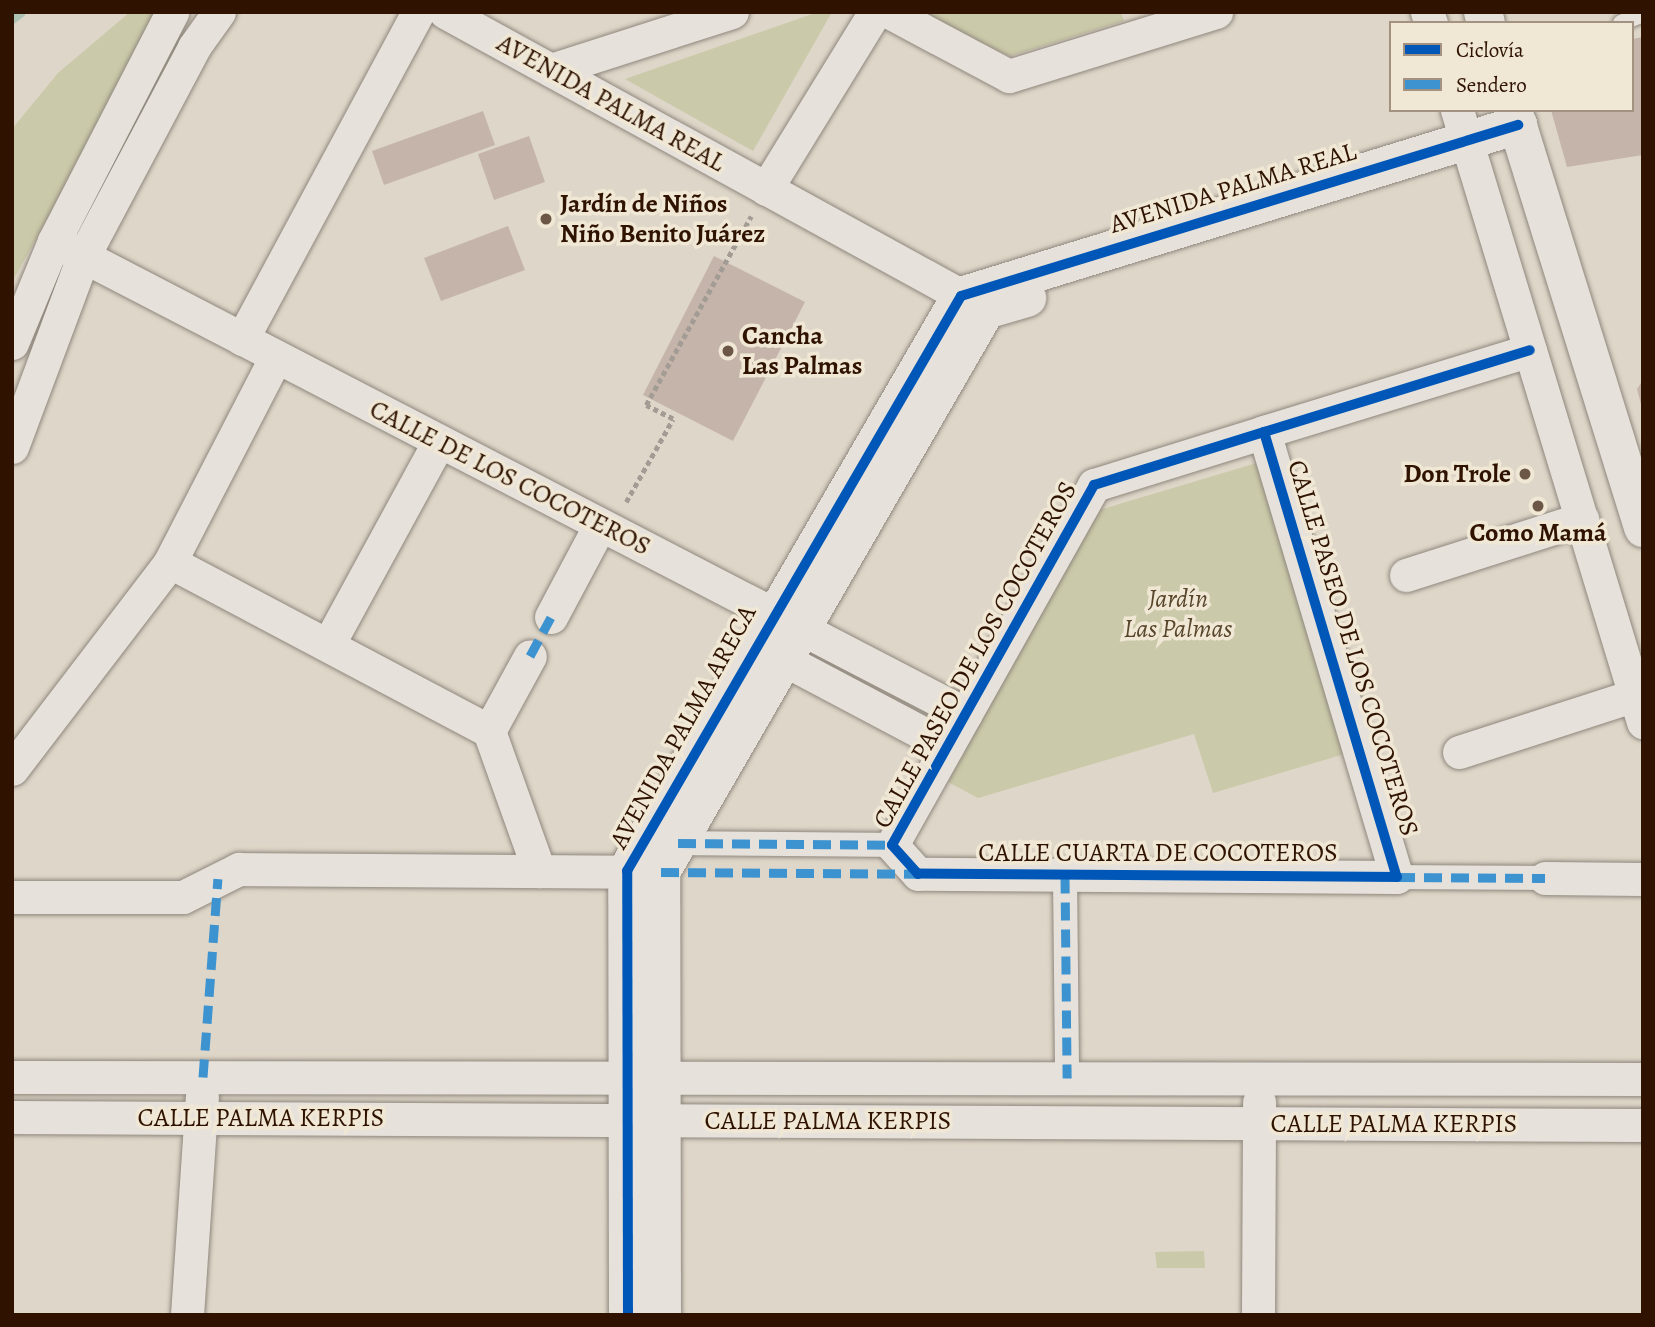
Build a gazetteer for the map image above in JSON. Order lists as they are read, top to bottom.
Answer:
{
  "streets": {
    "street": [
      "AVENIDA PALMA REAL",
      "CALLE DE LOS COCOTEROS",
      "CALLE PASEO DE LOS COCOTEROS",
      "AVENIDA PALMA ARECA",
      "CALLE CUARTA DE COCOTEROS",
      "CALLE PALMA KERPIS"
    ]
  },
  "crossings": [
    ["AVENIDA PALMA REAL", "AVENIDA PALMA ARECA"],
    ["CALLE DE LOS COCOTEROS", "CALLE PASEO DE LOS COCOTEROS"],
    ["CALLE DE LOS COCOTEROS", "AVENIDA PALMA ARECA"],
    ["CALLE PASEO DE LOS COCOTEROS", "CALLE CUARTA DE COCOTEROS"],
    ["AVENIDA PALMA ARECA", "CALLE PALMA KERPIS"]
  ],
  "parks": ["Jardín Las Palmas"],
  "places": [
    "Jardín de Niños Niño Benito Juárez",
    "Cancha Las Palmas",
    "Don Trole",
    "Como Mamá"
  ],
  "legend": ["Ciclovía", "Sendero"]
}
